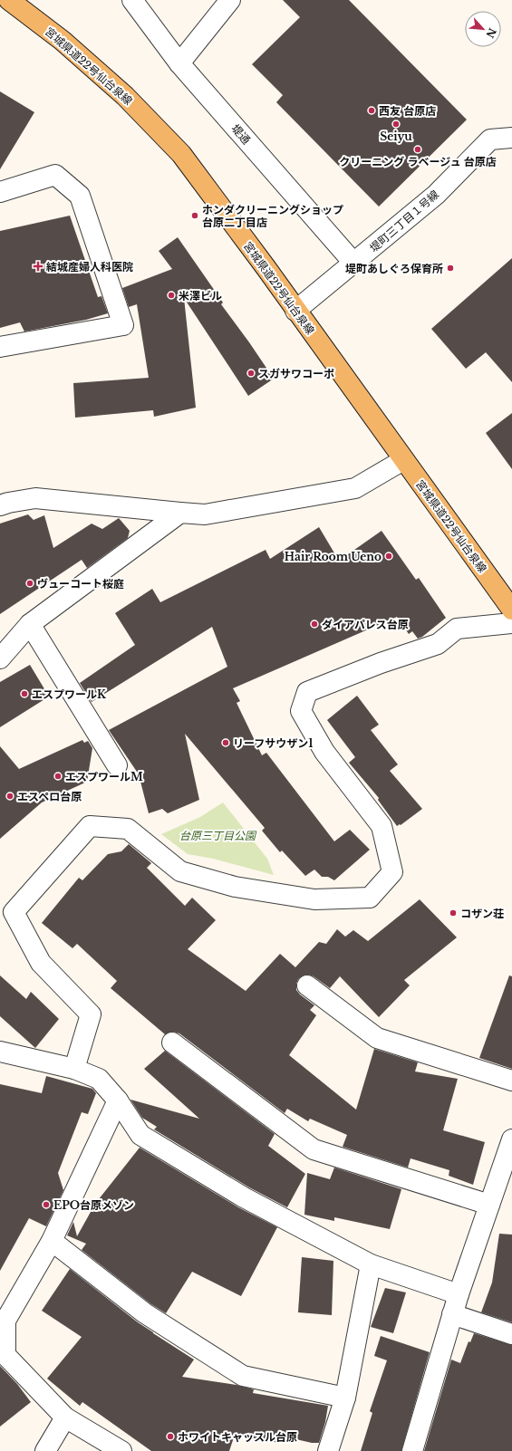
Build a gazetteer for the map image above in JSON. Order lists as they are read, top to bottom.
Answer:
{
  "streets": {
    "main road": ["宮城県道22号仙台泉線"],
    "street": ["堤通", "堤町三丁目１号線"]
  },
  "crossings": [
    ["宮城県道22号仙台泉線", "堤町三丁目１号線"],
    ["堤通", "堤町三丁目１号線"]
  ],
  "parks": ["台原三丁目公園"],
  "places": {
    "other": [
      "西友 台原店",
      "Seiyu",
      "クリーニング ラベージュ 台原店",
      "ホンダクリーニングショップ 台原二丁目店",
      "堤町あしぐろ保育所",
      "米澤ビル",
      "スガサワコーポ",
      "Hair Room Ueno",
      "ヴューコート桜庭",
      "ダイアパレス台原",
      "エスプワールK",
      "リーフサウザン1",
      "エスプワールM",
      "エスペロ台原",
      "コザン荘",
      "EPO台原メゾン",
      "ホワイトキャッスル台原"
    ],
    "health": ["結城産婦人科医院"]
  },
  "north": "bottom right"
}
